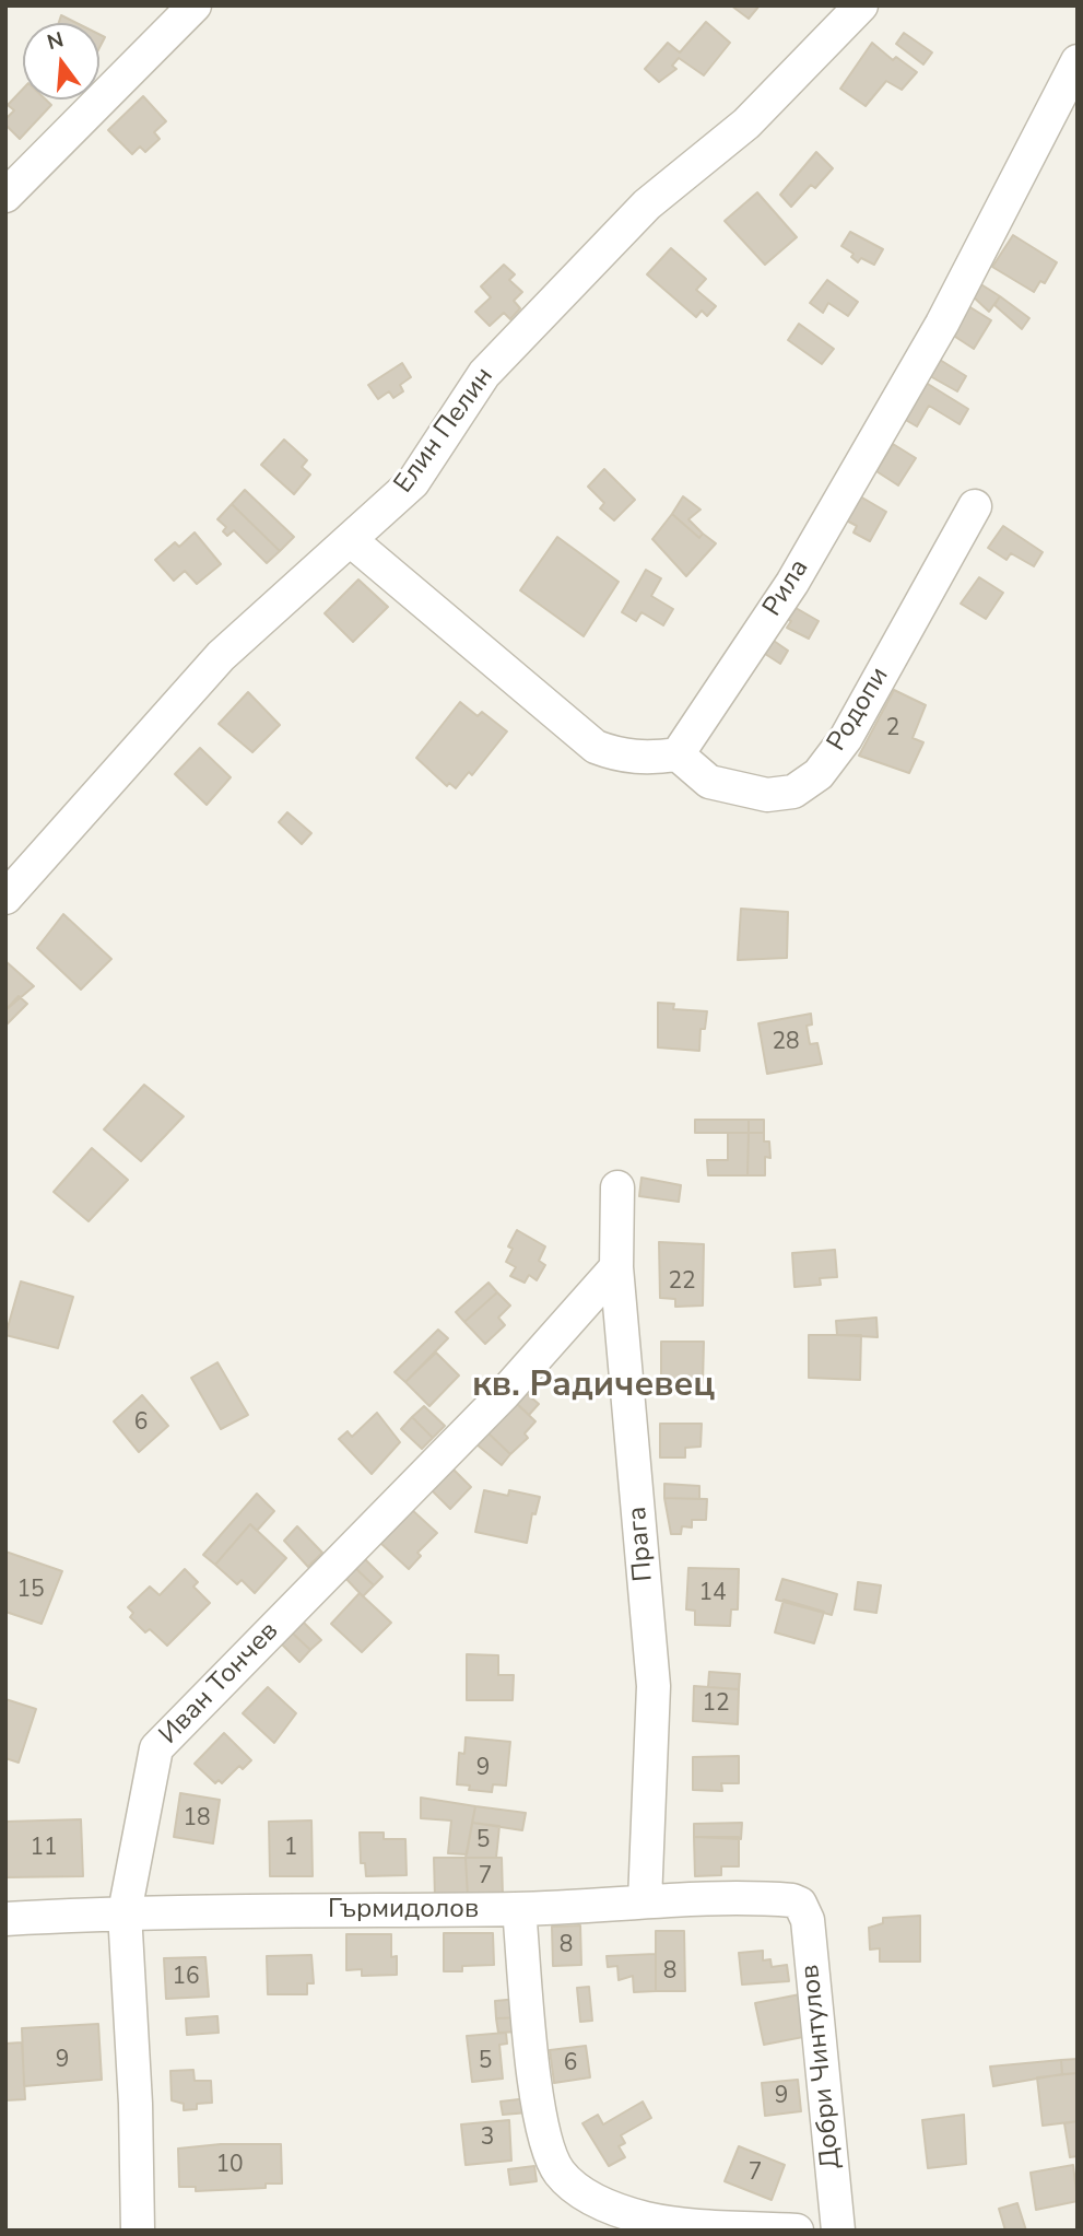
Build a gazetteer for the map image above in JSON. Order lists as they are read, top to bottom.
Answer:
{
  "streets": {
    "street": [
      "Елин Пелин",
      "Рила",
      "Родопи",
      "Прага",
      "Иван Тончев",
      "Гърмидолов",
      "Добри Чинтулов"
    ]
  },
  "crossings": [
    ["Рила", "Родопи"],
    ["Прага", "Иван Тончев"],
    ["Прага", "Гърмидолов"],
    ["Иван Тончев", "Гърмидолов"],
    ["Гърмидолов", "Добри Чинтулов"]
  ],
  "districts": ["кв. Радичевец"],
  "house_numbers": [
    "2",
    "28",
    "22",
    "6",
    "15",
    "14",
    "12",
    "9",
    "18",
    "5",
    "11",
    "1",
    "7",
    "8",
    "8",
    "16",
    "9",
    "5",
    "6",
    "9",
    "3",
    "10",
    "7"
  ],
  "north": "top"
}
